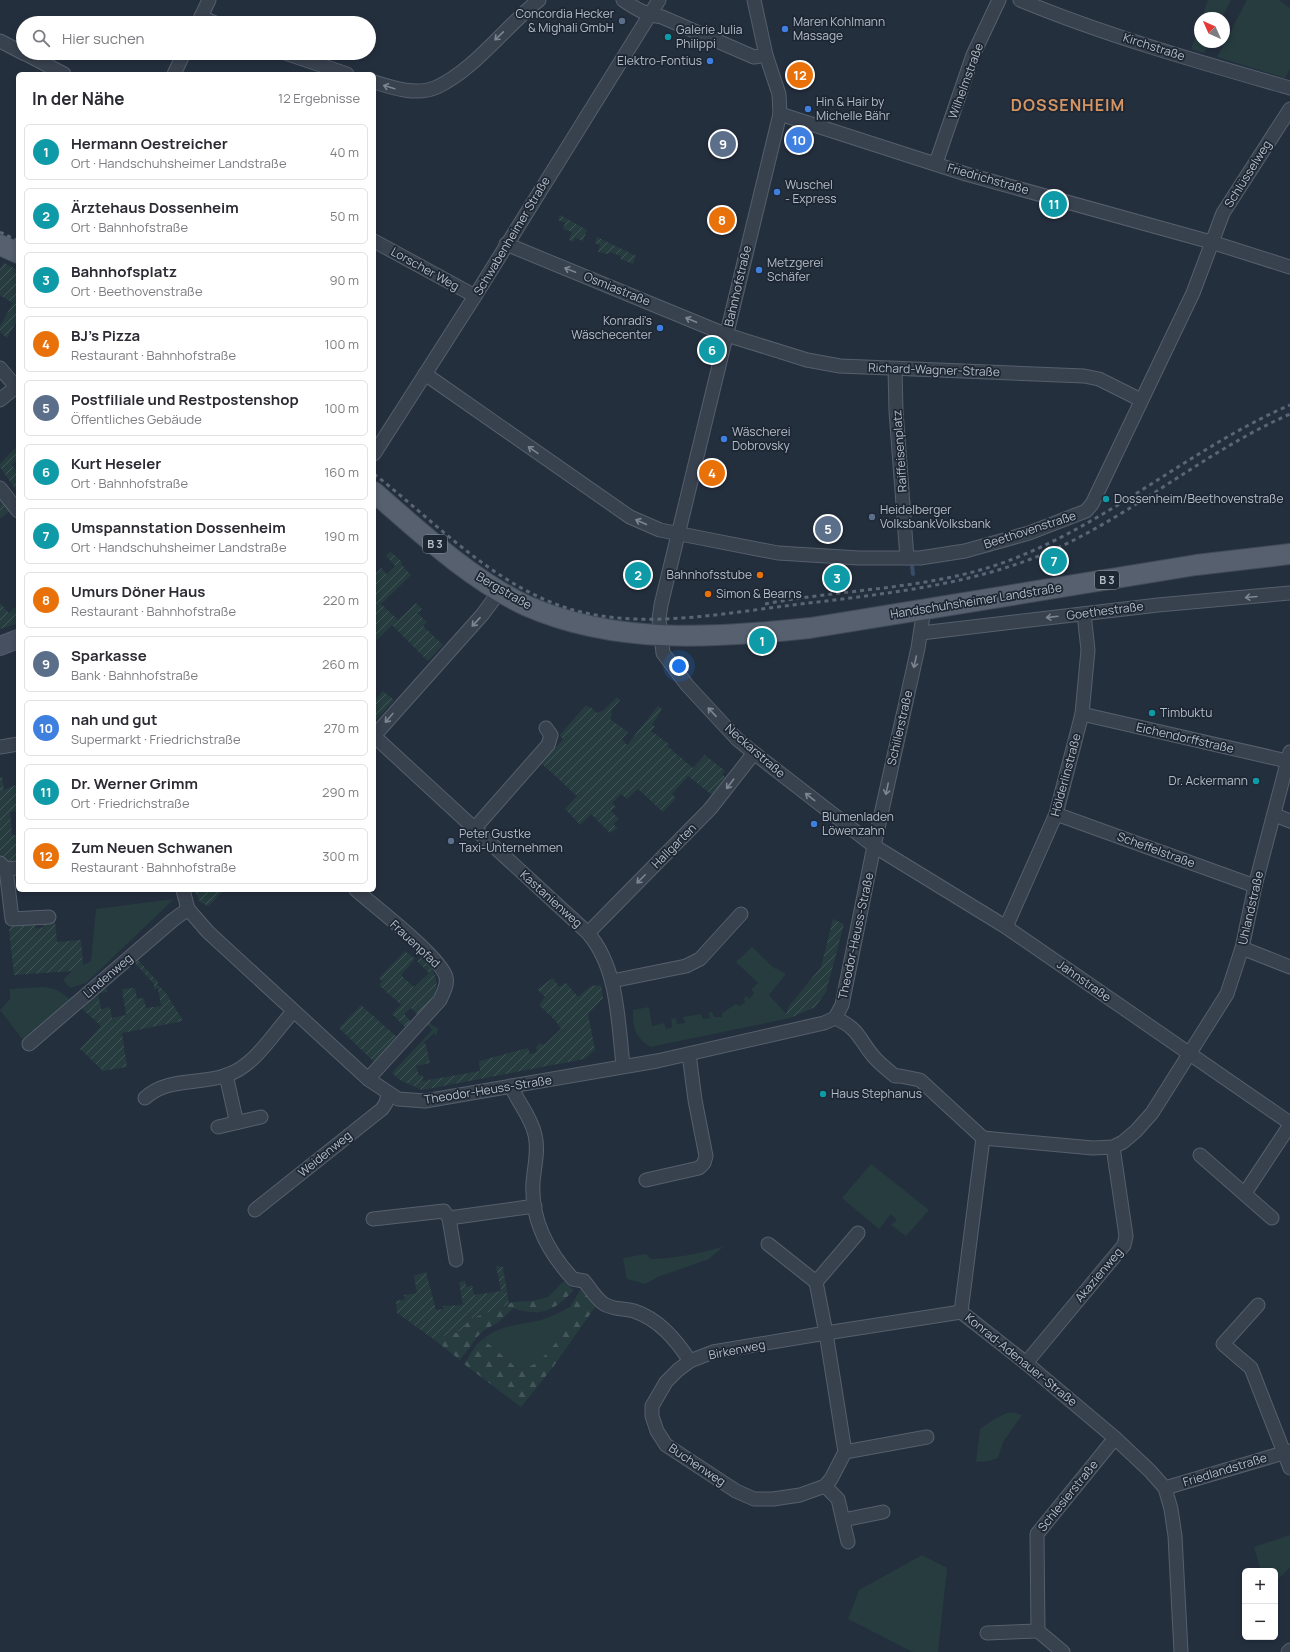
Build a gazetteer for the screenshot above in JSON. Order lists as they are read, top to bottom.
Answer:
{
  "streets": {
    "main road": ["B 3", "Bergstraße", "Handschuhsheimer Landstraße"],
    "street": [
      "Kirchstraße",
      "Wilhelmstraße",
      "Schlüsselweg",
      "Friedrichstraße",
      "Schwabenheimer Straße",
      "Lorscher Weg",
      "Bahnhofstraße",
      "Osmiastraße",
      "Richard-Wagner-Straße",
      "Raiffeisenplatz",
      "Beethovenstraße",
      "Goethestraße",
      "Schillerstraße",
      "Eichendorffstraße",
      "Neckarstraße",
      "Hölderlinstraße",
      "Hallgarten",
      "Scheffelstraße",
      "Kastanienweg",
      "Uhlandstraße",
      "Theodor-Heuss-Straße",
      "Frauenpfad",
      "Lindenweg",
      "Jahnstraße",
      "Weidenweg",
      "Akazienweg",
      "Birkenweg",
      "Konrad-Adenauer-Straße",
      "Buchenweg",
      "Friedlandstraße",
      "Schlesierstraße"
    ]
  },
  "crossings": [
    ["Wilhelmstraße", "Friedrichstraße"],
    ["Schlüsselweg", "Friedrichstraße"],
    ["Schlüsselweg", "Beethovenstraße"],
    ["Friedrichstraße", "Bahnhofstraße"],
    ["Friedrichstraße", "Beethovenstraße"],
    ["Schwabenheimer Straße", "Lorscher Weg"],
    ["Schwabenheimer Straße", "Osmiastraße"],
    ["Schwabenheimer Straße", "Beethovenstraße"],
    ["Bahnhofstraße", "Osmiastraße"],
    ["Bahnhofstraße", "Richard-Wagner-Straße"],
    ["Bahnhofstraße", "Beethovenstraße"],
    ["Bahnhofstraße", "Bergstraße"],
    ["Bahnhofstraße", "Handschuhsheimer Landstraße"],
    ["Bahnhofstraße", "Neckarstraße"],
    ["Osmiastraße", "Richard-Wagner-Straße"],
    ["Richard-Wagner-Straße", "Raiffeisenplatz"],
    ["Richard-Wagner-Straße", "Beethovenstraße"],
    ["Raiffeisenplatz", "Beethovenstraße"],
    ["Bergstraße", "Handschuhsheimer Landstraße"],
    ["Bergstraße", "Neckarstraße"],
    ["Handschuhsheimer Landstraße", "Schillerstraße"],
    ["Handschuhsheimer Landstraße", "Neckarstraße"],
    ["Goethestraße", "Schillerstraße"],
    ["Goethestraße", "Hölderlinstraße"],
    ["Schillerstraße", "Neckarstraße"],
    ["Schillerstraße", "Theodor-Heuss-Straße"],
    ["Schillerstraße", "Jahnstraße"],
    ["Eichendorffstraße", "Hölderlinstraße"],
    ["Eichendorffstraße", "Uhlandstraße"],
    ["Neckarstraße", "Hallgarten"],
    ["Neckarstraße", "Theodor-Heuss-Straße"],
    ["Neckarstraße", "Jahnstraße"],
    ["Hölderlinstraße", "Scheffelstraße"],
    ["Hölderlinstraße", "Jahnstraße"],
    ["Hallgarten", "Kastanienweg"],
    ["Scheffelstraße", "Uhlandstraße"],
    ["Kastanienweg", "Theodor-Heuss-Straße"],
    ["Uhlandstraße", "Jahnstraße"],
    ["Theodor-Heuss-Straße", "Frauenpfad"],
    ["Theodor-Heuss-Straße", "Lindenweg"],
    ["Theodor-Heuss-Straße", "Jahnstraße"],
    ["Theodor-Heuss-Straße", "Weidenweg"],
    ["Akazienweg", "Konrad-Adenauer-Straße"],
    ["Birkenweg", "Konrad-Adenauer-Straße"],
    ["Birkenweg", "Buchenweg"],
    ["Konrad-Adenauer-Straße", "Friedlandstraße"],
    ["Konrad-Adenauer-Straße", "Schlesierstraße"]
  ],
  "one_way": [
    "Osmiastraße",
    "Goethestraße",
    "Schillerstraße",
    "Neckarstraße"
  ],
  "districts": ["DOSSENHEIM"],
  "places": [
    "Concordia Hecker & Mighali GmbH",
    "Maren Kohlmann Massage",
    "Galerie Julia Philippi",
    "Elektro-Fontius",
    "Hin & Hair by Michelle Bähr",
    "Wuschel - Express",
    "Metzgerei Schäfer",
    "Konradi's Wäschecenter",
    "Wäscherei Dobrovsky",
    "Dossenheim/Beethovenstraße",
    "Heidelberger VolksbankVolksbank",
    "Bahnhofsstube",
    "Simon & Bearns",
    "Timbuktu",
    "Dr. Ackermann",
    "Blumenladen Löwenzahn",
    "Peter Gustke Taxi-Unternehmen",
    "Haus Stephanus"
  ],
  "north": "top left",
  "page": {
    "search": "Hier suchen",
    "pins": [
      "12",
      "10",
      "9",
      "11",
      "8",
      "6",
      "4",
      "5",
      "7",
      "2",
      "3",
      "1"
    ],
    "heading": ["In der Nähe", "12 Ergebnisse"],
    "list": [
      {
        "mark": "1",
        "name": "Hermann Oestreicher",
        "note": "Ort · Handschuhsheimer Landstraße",
        "value": "40 m"
      },
      {
        "mark": "2",
        "name": "Ärztehaus Dossenheim",
        "note": "Ort · Bahnhofstraße",
        "value": "50 m"
      },
      {
        "mark": "3",
        "name": "Bahnhofsplatz",
        "note": "Ort · Beethovenstraße",
        "value": "90 m"
      },
      {
        "mark": "4",
        "name": "BJ's Pizza",
        "note": "Restaurant · Bahnhofstraße",
        "value": "100 m"
      },
      {
        "mark": "5",
        "name": "Postfiliale und Restpostenshop",
        "note": "Öffentliches Gebäude",
        "value": "100 m"
      },
      {
        "mark": "6",
        "name": "Kurt Heseler",
        "note": "Ort · Bahnhofstraße",
        "value": "160 m"
      },
      {
        "mark": "7",
        "name": "Umspannstation Dossenheim",
        "note": "Ort · Handschuhsheimer Landstraße",
        "value": "190 m"
      },
      {
        "mark": "8",
        "name": "Umurs Döner Haus",
        "note": "Restaurant · Bahnhofstraße",
        "value": "220 m"
      },
      {
        "mark": "9",
        "name": "Sparkasse",
        "note": "Bank · Bahnhofstraße",
        "value": "260 m"
      },
      {
        "mark": "10",
        "name": "nah und gut",
        "note": "Supermarkt · Friedrichstraße",
        "value": "270 m"
      },
      {
        "mark": "11",
        "name": "Dr. Werner Grimm",
        "note": "Ort · Friedrichstraße",
        "value": "290 m"
      },
      {
        "mark": "12",
        "name": "Zum Neuen Schwanen",
        "note": "Restaurant · Bahnhofstraße",
        "value": "300 m"
      }
    ],
    "map_buttons": ["+", "−"]
  }
}
